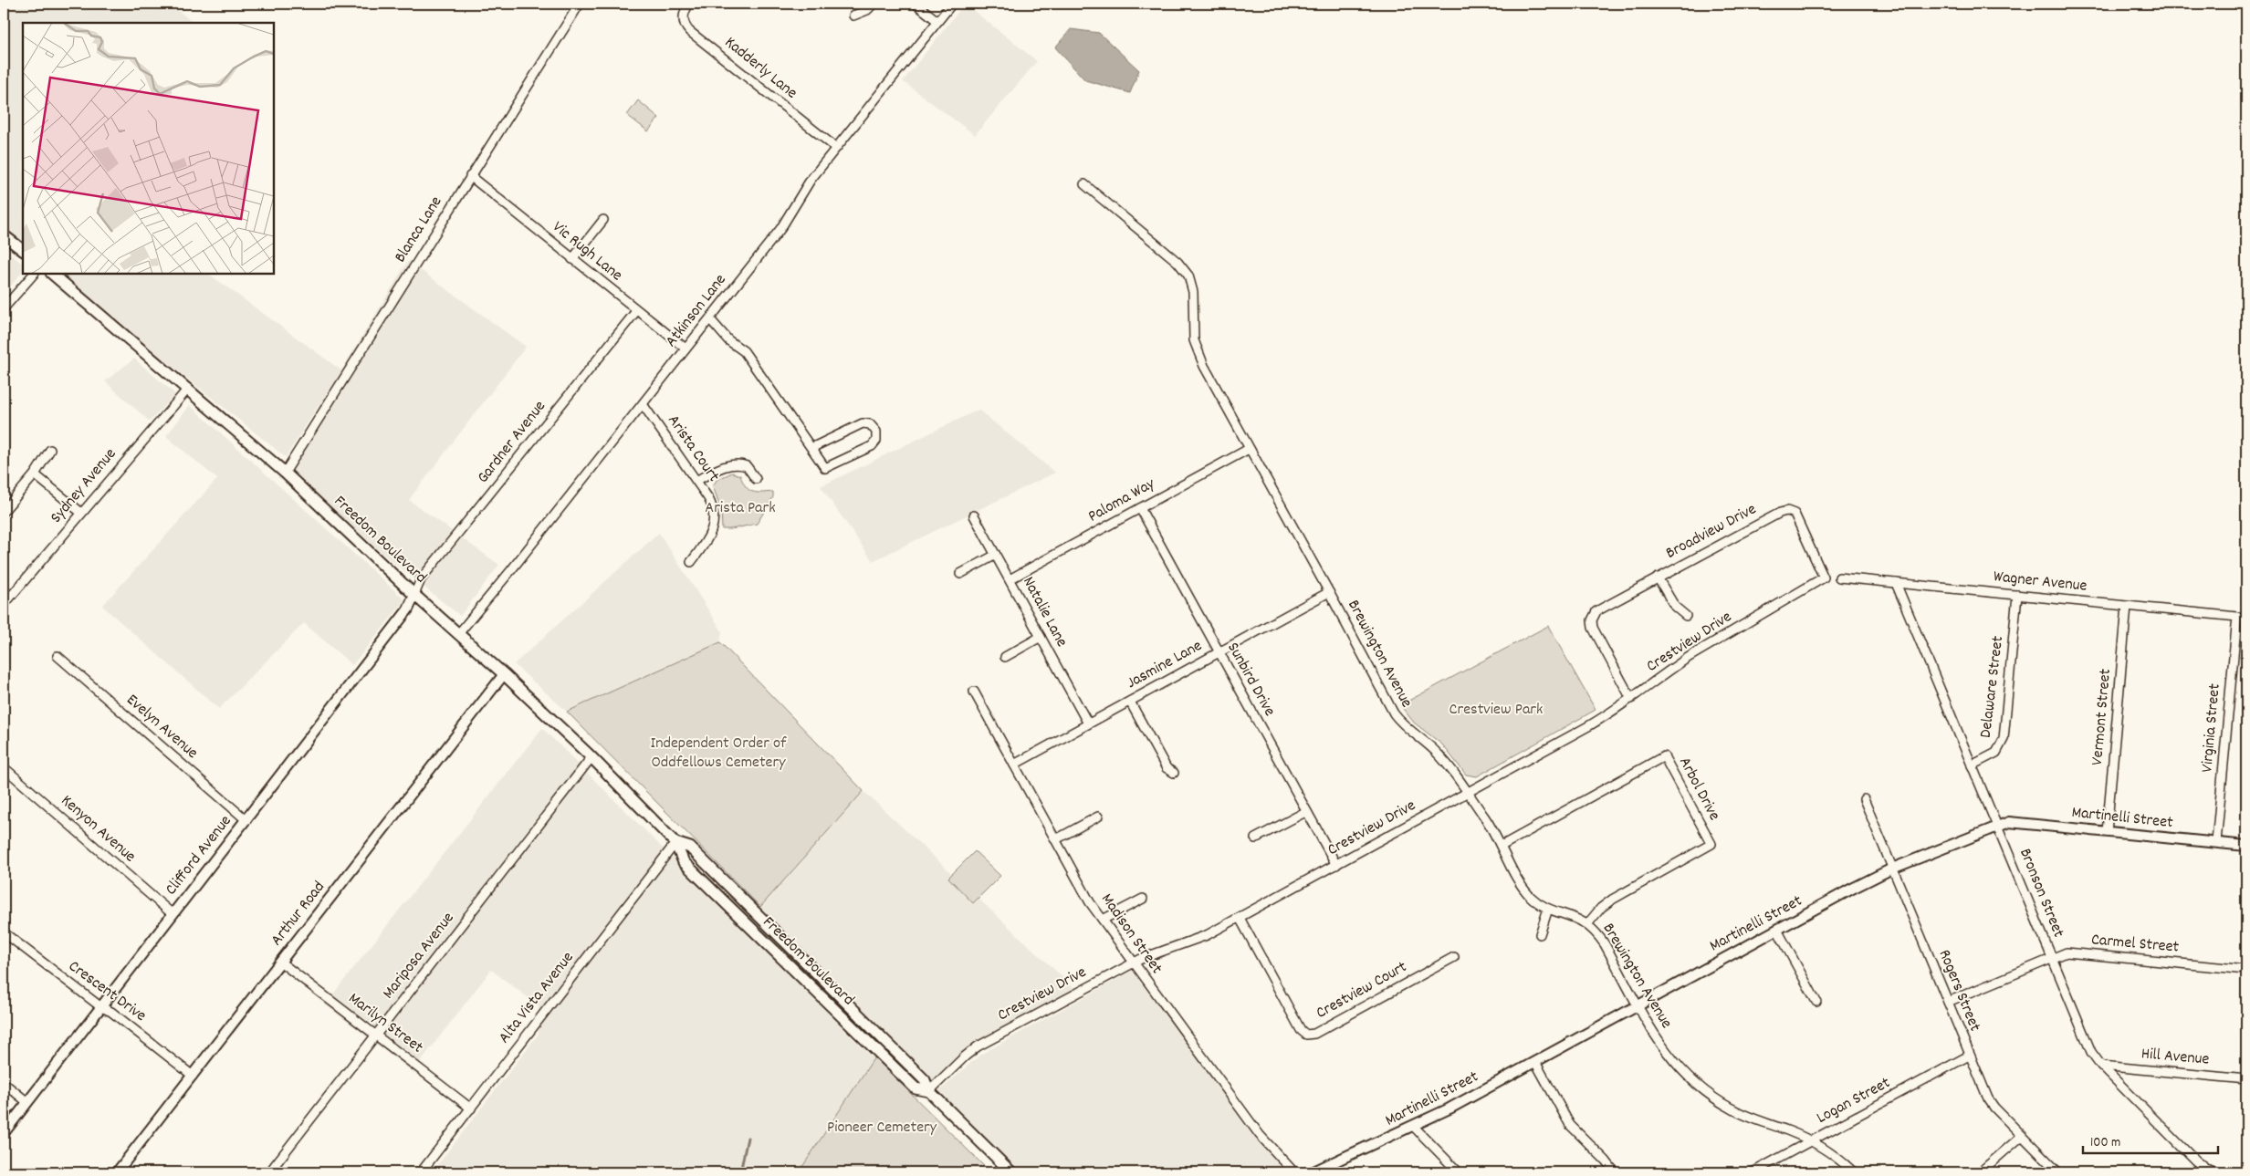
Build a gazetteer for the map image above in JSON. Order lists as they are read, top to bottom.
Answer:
{
  "streets": {
    "main road": ["Freedom Boulevard"],
    "street": [
      "Kadderly Lane",
      "Blanca Lane",
      "Vic Rugh Lane",
      "Atkinson Lane",
      "Gardner Avenue",
      "Arista Court",
      "Sydney Avenue",
      "Paloma Way",
      "Broadview Drive",
      "Wagner Avenue",
      "Natalie Lane",
      "Crestview Drive",
      "Brewington Avenue",
      "Jasmine Lane",
      "Sunbird Drive",
      "Delaware Street",
      "Vermont Street",
      "Evelyn Avenue",
      "Virginia Street",
      "Arbol Drive",
      "Martinelli Street",
      "Kenyon Avenue",
      "Clifford Avenue",
      "Bronson Street",
      "Arthur Road",
      "Madison Street",
      "Carmel Street",
      "Mariposa Avenue",
      "Crestview Court",
      "Rogers Street",
      "Crescent Drive",
      "Alta Vista Avenue",
      "Marilyn Street",
      "Hill Avenue",
      "Logan Street"
    ]
  },
  "crossings": [
    ["Kadderly Lane", "Atkinson Lane"],
    ["Blanca Lane", "Vic Rugh Lane"],
    ["Blanca Lane", "Freedom Boulevard"],
    ["Vic Rugh Lane", "Atkinson Lane"],
    ["Vic Rugh Lane", "Gardner Avenue"],
    ["Atkinson Lane", "Arista Court"],
    ["Atkinson Lane", "Freedom Boulevard"],
    ["Gardner Avenue", "Freedom Boulevard"],
    ["Gardner Avenue", "Clifford Avenue"],
    ["Sydney Avenue", "Freedom Boulevard"],
    ["Paloma Way", "Natalie Lane"],
    ["Paloma Way", "Brewington Avenue"],
    ["Paloma Way", "Sunbird Drive"],
    ["Broadview Drive", "Crestview Drive"],
    ["Freedom Boulevard", "Crestview Drive"],
    ["Freedom Boulevard", "Clifford Avenue"],
    ["Freedom Boulevard", "Arthur Road"],
    ["Freedom Boulevard", "Mariposa Avenue"],
    ["Freedom Boulevard", "Alta Vista Avenue"],
    ["Wagner Avenue", "Delaware Street"],
    ["Wagner Avenue", "Vermont Street"],
    ["Wagner Avenue", "Virginia Street"],
    ["Wagner Avenue", "Bronson Street"],
    ["Natalie Lane", "Jasmine Lane"],
    ["Crestview Drive", "Brewington Avenue"],
    ["Crestview Drive", "Sunbird Drive"],
    ["Crestview Drive", "Madison Street"],
    ["Crestview Drive", "Crestview Court"],
    ["Brewington Avenue", "Jasmine Lane"],
    ["Brewington Avenue", "Arbol Drive"],
    ["Brewington Avenue", "Martinelli Street"],
    ["Brewington Avenue", "Logan Street"],
    ["Jasmine Lane", "Sunbird Drive"],
    ["Jasmine Lane", "Madison Street"],
    ["Delaware Street", "Bronson Street"],
    ["Vermont Street", "Martinelli Street"],
    ["Evelyn Avenue", "Clifford Avenue"],
    ["Virginia Street", "Martinelli Street"],
    ["Martinelli Street", "Bronson Street"],
    ["Martinelli Street", "Rogers Street"],
    ["Kenyon Avenue", "Clifford Avenue"],
    ["Clifford Avenue", "Crescent Drive"],
    ["Bronson Street", "Carmel Street"],
    ["Bronson Street", "Hill Avenue"],
    ["Arthur Road", "Crescent Drive"],
    ["Arthur Road", "Marilyn Street"],
    ["Carmel Street", "Rogers Street"],
    ["Mariposa Avenue", "Marilyn Street"],
    ["Rogers Street", "Logan Street"],
    ["Alta Vista Avenue", "Marilyn Street"]
  ],
  "parks": [
    "Arista Park",
    "Crestview Park",
    "Independent Order of Oddfellows Cemetery",
    "Pioneer Cemetery"
  ],
  "scale_bar": "100 m"
}
